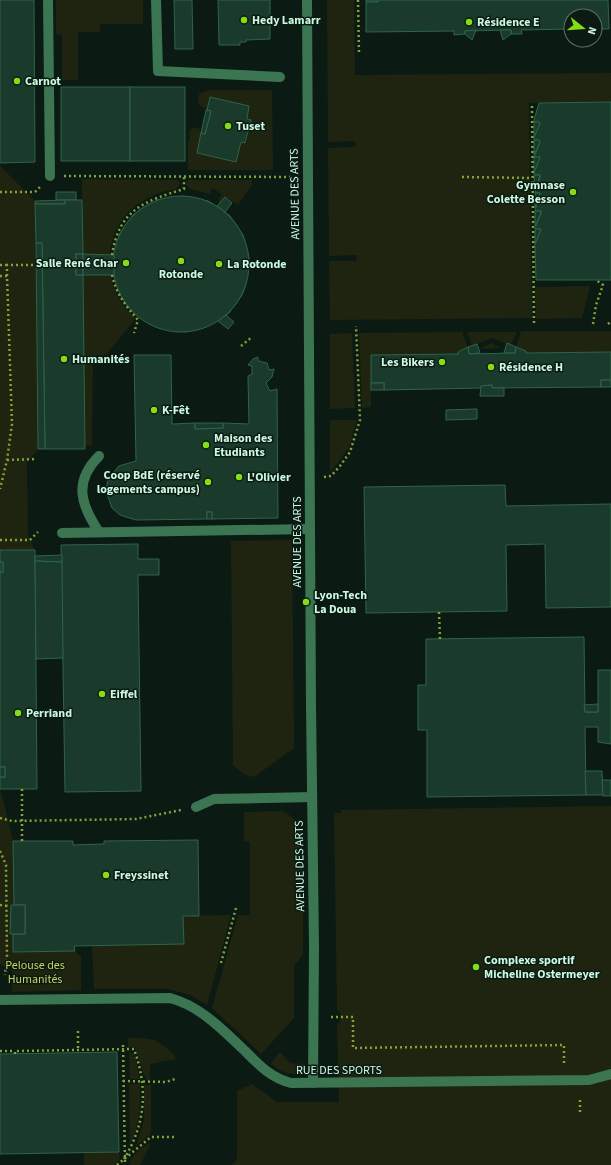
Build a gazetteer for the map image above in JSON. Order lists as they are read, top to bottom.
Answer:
{
  "streets": {
    "street": ["AVENUE DES ARTS", "RUE DES SPORTS"]
  },
  "crossings": [
    ["AVENUE DES ARTS", "RUE DES SPORTS"]
  ],
  "parks": ["Pelouse des Humanités"],
  "places": [
    "Hedy Lamarr",
    "Résidence E",
    "Carnot",
    "Tuset",
    "Gymnase Colette Besson",
    "Rotonde",
    "Salle René Char",
    "La Rotonde",
    "Humanités",
    "Les Bikers",
    "Résidence H",
    "K-Fêt",
    "Maison des Etudiants",
    "L'Olivier",
    "Coop BdE (réservé logements campus)",
    "Lyon-Tech La Doua",
    "Eiffel",
    "Perriand",
    "Freyssinet",
    "Complexe sportif Micheline Ostermeyer"
  ],
  "north": "right"
}
